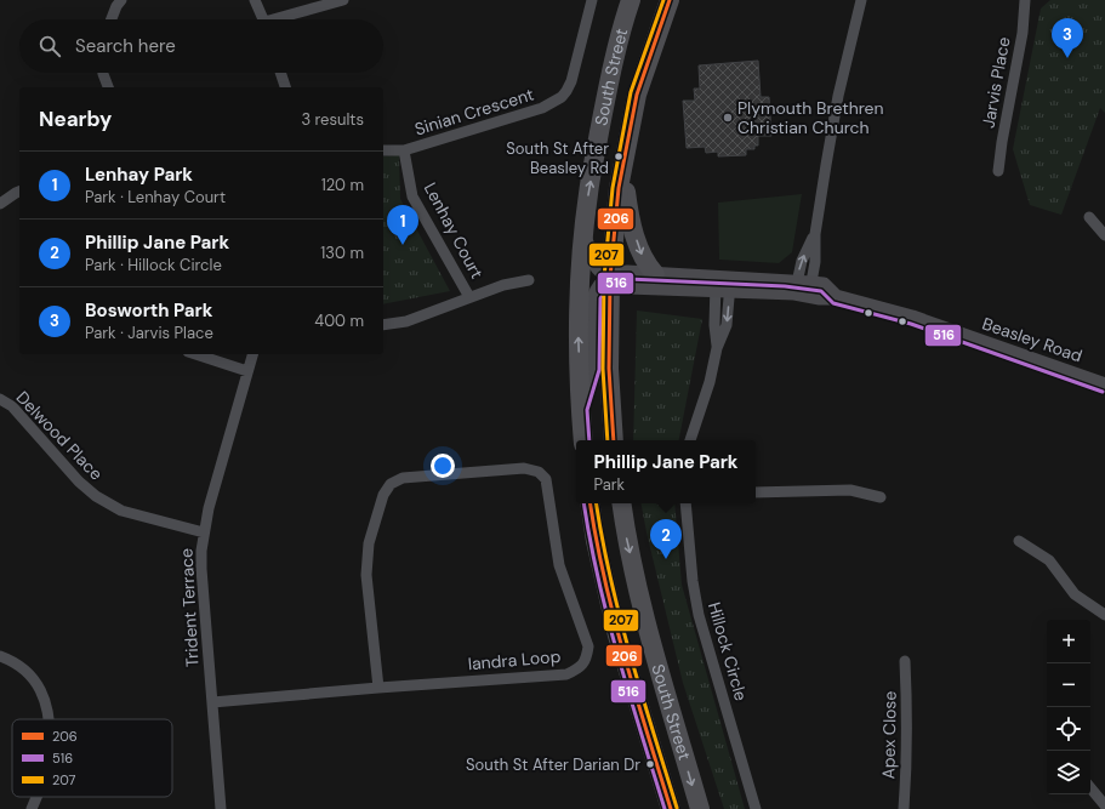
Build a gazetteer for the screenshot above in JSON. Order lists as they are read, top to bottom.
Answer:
{
  "streets": {
    "highway": ["South Street"],
    "main road": ["Beasley Road"],
    "street": [
      "Jarvis Place",
      "Sinian Crescent",
      "Lenhay Court",
      "Delwood Place",
      "Trident Terrace",
      "Hillock Circle",
      "Iandra Loop",
      "Apex Close"
    ]
  },
  "crossings": [
    ["South Street", "Beasley Road"],
    ["Sinian Crescent", "Lenhay Court"],
    ["Delwood Place", "Trident Terrace"],
    ["Trident Terrace", "Iandra Loop"]
  ],
  "places": ["Plymouth Brethren Christian Church", "South St After Beasley Rd", "South St After Darian Dr"],
  "lines": ["transit line 206", "transit line 207", "transit line 516"],
  "legend": ["206", "516", "207"],
  "page": {
    "pins": ["3", "1", "2"],
    "search": "Search here",
    "heading": ["Nearby", "3 results"],
    "list": [
      {
        "mark": "1",
        "name": "Lenhay Park",
        "note": "Park · Lenhay Court",
        "value": "120 m"
      },
      {
        "mark": "2",
        "name": "Phillip Jane Park",
        "note": "Park · Hillock Circle",
        "value": "130 m"
      },
      {
        "mark": "3",
        "name": "Bosworth Park",
        "note": "Park · Jarvis Place",
        "value": "400 m"
      }
    ],
    "popup": ["Phillip Jane Park", "Park"],
    "map_buttons": ["+", "−"]
  }
}
